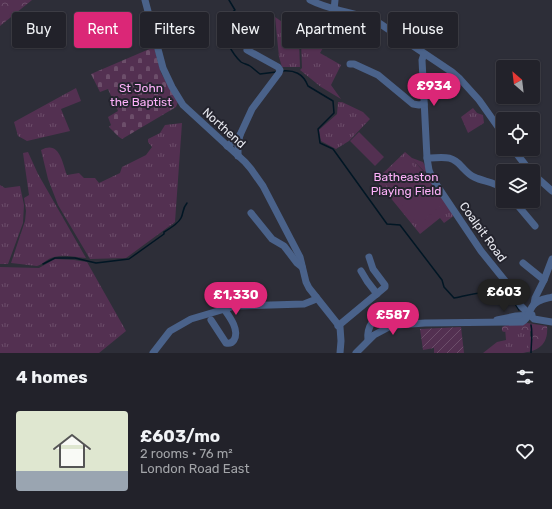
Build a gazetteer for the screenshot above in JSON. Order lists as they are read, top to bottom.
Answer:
{
  "streets": {
    "street": ["Northend", "Coalpit Road"]
  },
  "parks": ["St John the Baptist", "Batheaston Playing Field"],
  "north": "top left",
  "page": {
    "chip": [
      "Buy",
      "Rent",
      "Filters",
      "New",
      "Apartment",
      "House"
    ],
    "price": [
      "£934",
      "£603",
      "£1,330",
      "£587"
    ],
    "heading": "4 homes",
    "list": [
      {
        "name": "£603/mo",
        "note": "2 rooms · 76 m² · London Road East"
      }
    ]
  }
}
